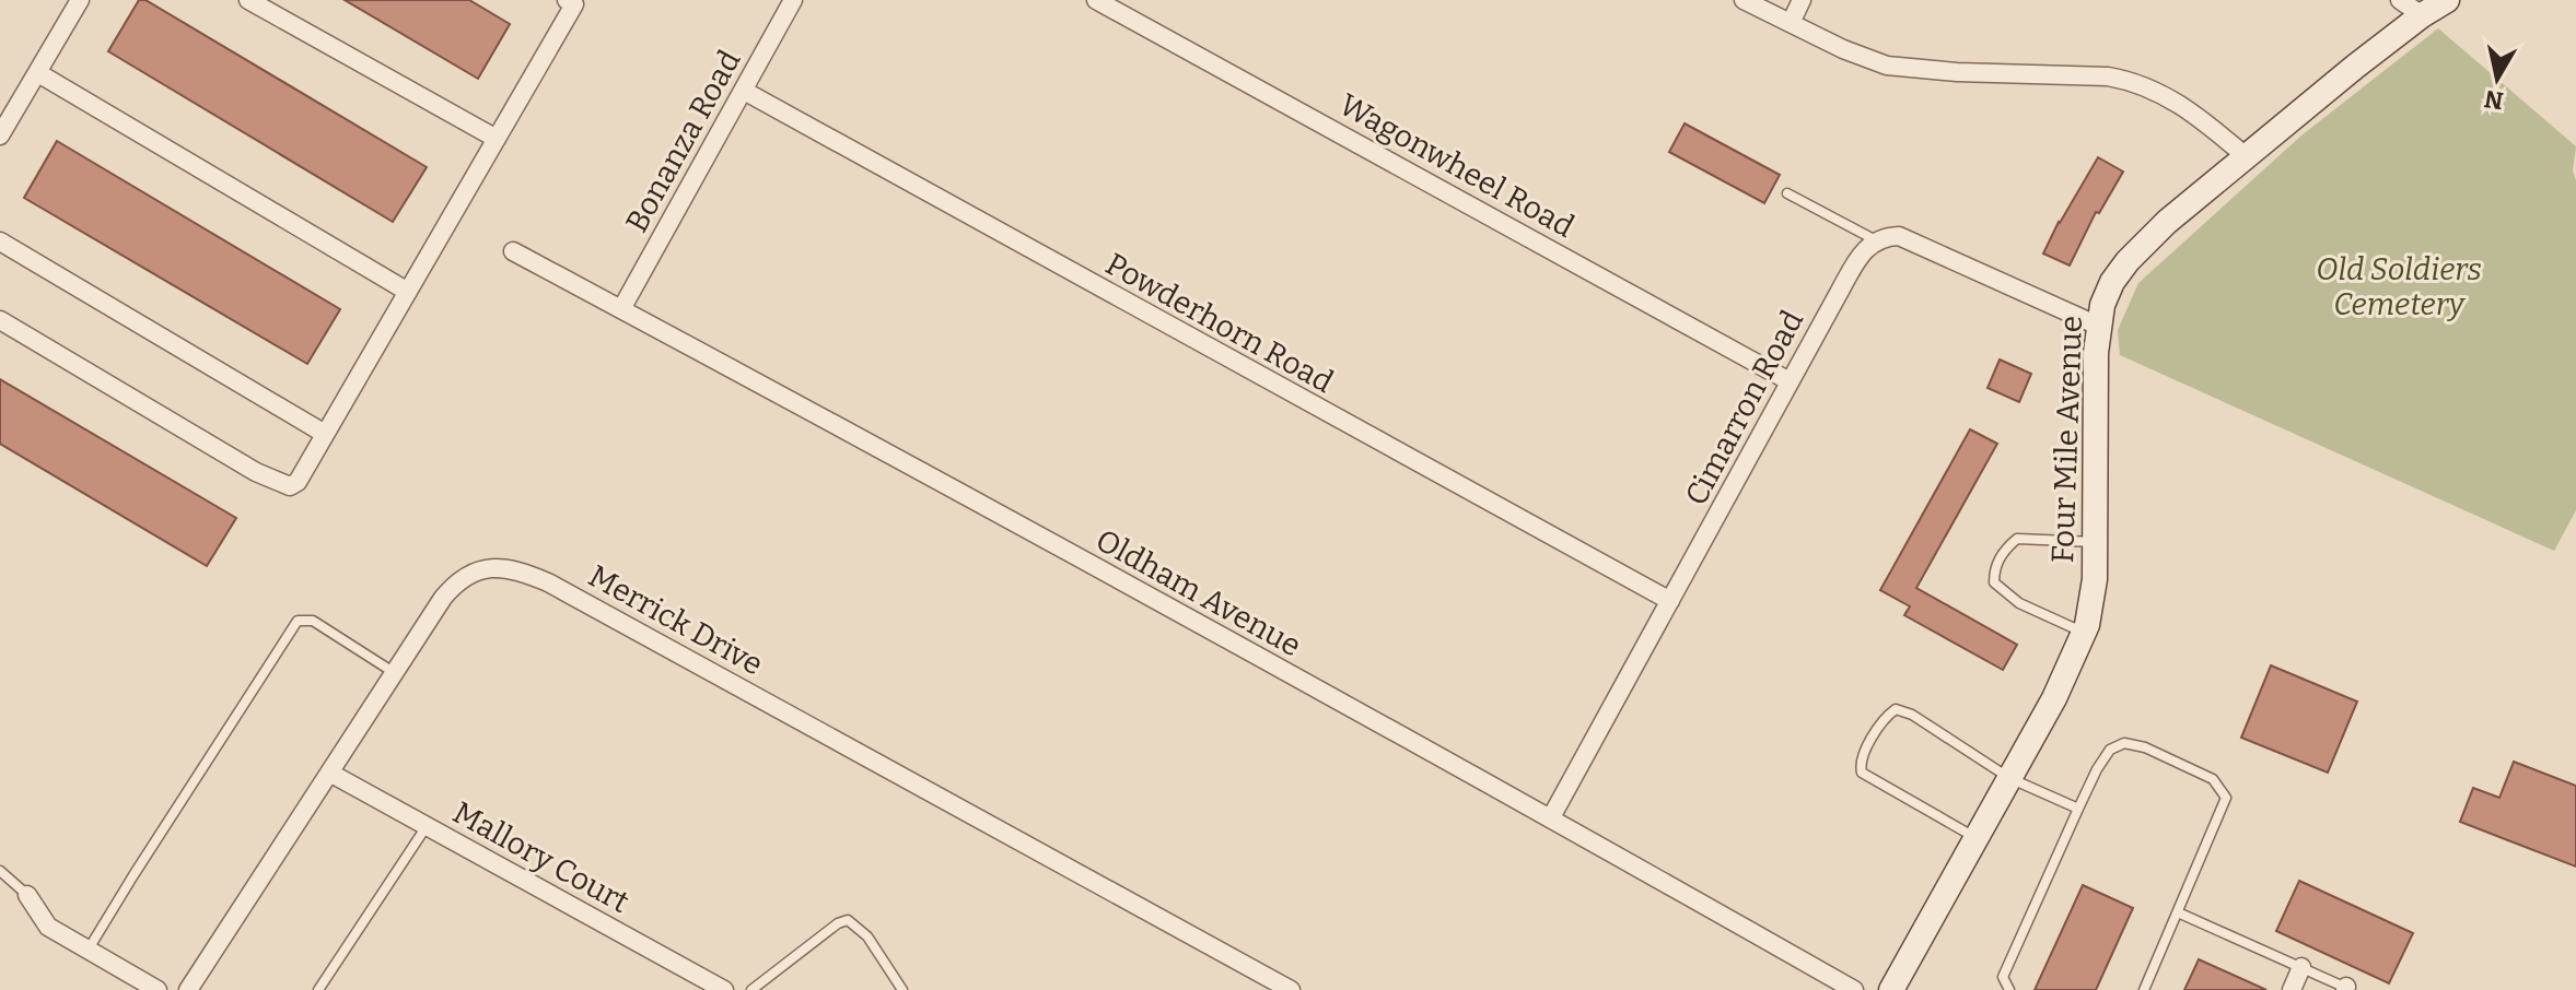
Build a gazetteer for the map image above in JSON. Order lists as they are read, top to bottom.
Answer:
{
  "streets": {
    "street": [
      "Bonanza Road",
      "Wagonwheel Road",
      "Powderhorn Road",
      "Cimarron Road",
      "Four Mile Avenue",
      "Oldham Avenue",
      "Merrick Drive",
      "Mallory Court"
    ]
  },
  "crossings": [
    ["Bonanza Road", "Powderhorn Road"],
    ["Bonanza Road", "Oldham Avenue"],
    ["Wagonwheel Road", "Cimarron Road"],
    ["Powderhorn Road", "Cimarron Road"],
    ["Cimarron Road", "Oldham Avenue"],
    ["Merrick Drive", "Mallory Court"]
  ],
  "parks": ["Old Soldiers Cemetery"],
  "north": "bottom"
}
